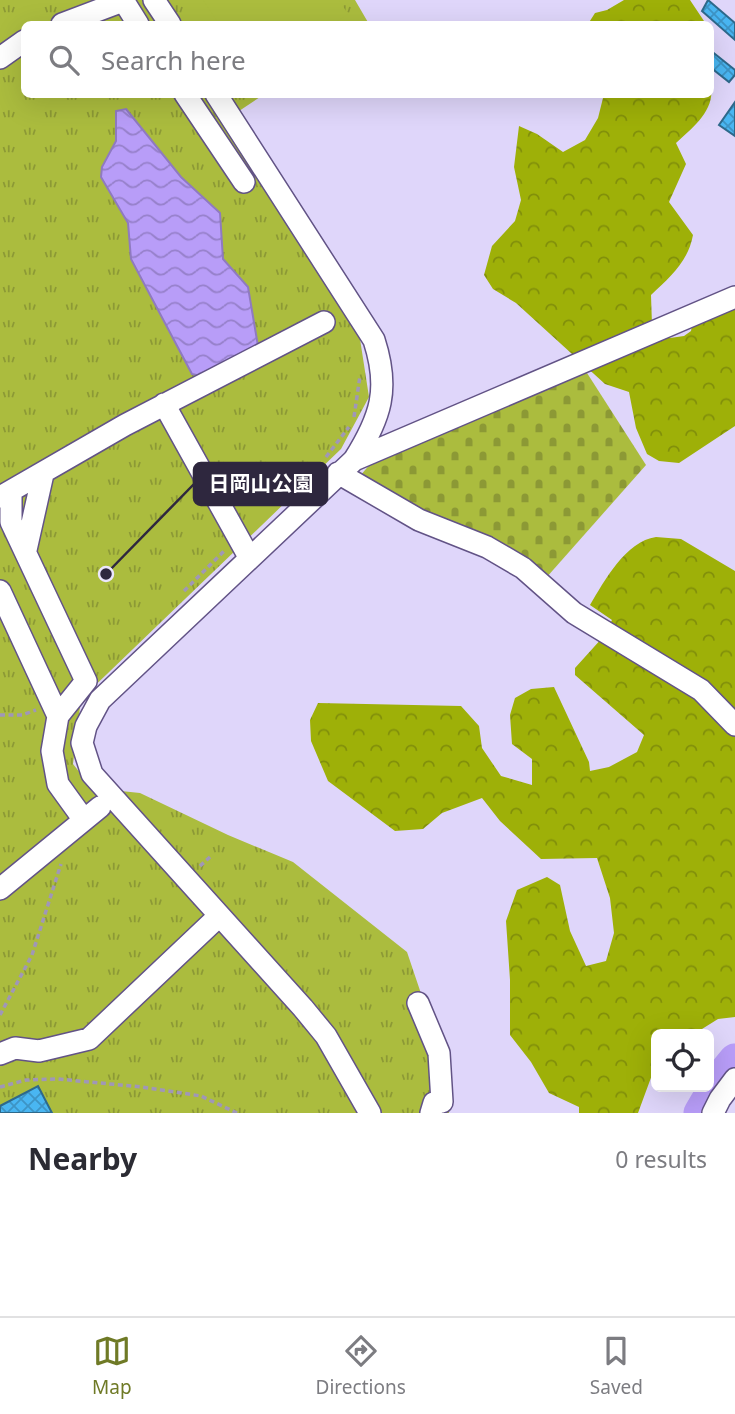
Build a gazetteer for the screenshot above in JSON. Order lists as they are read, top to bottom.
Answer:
{
  "places": ["日岡山公園"],
  "page": {
    "search": "Search here",
    "heading": ["Nearby", "0 results"],
    "nav": ["Map", "Directions", "Saved"]
  }
}
